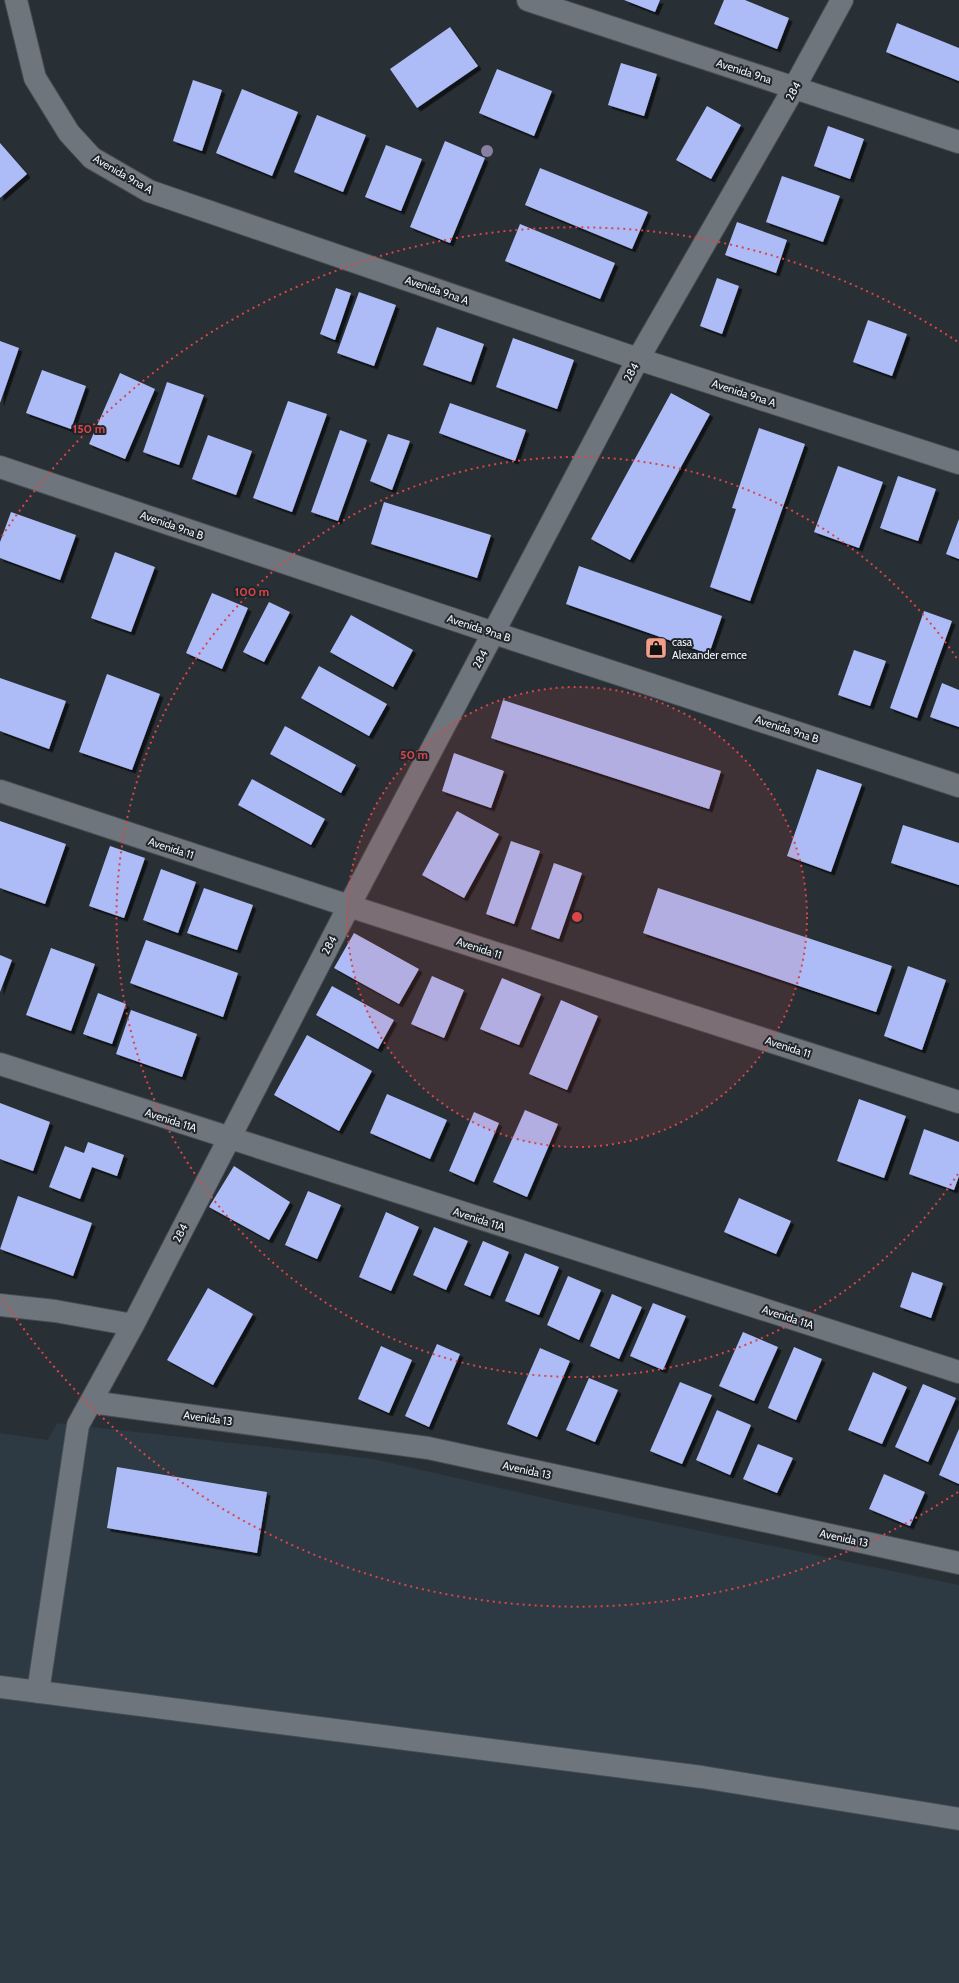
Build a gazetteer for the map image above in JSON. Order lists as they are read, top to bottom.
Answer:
{
  "streets": {
    "street": [
      "Avenida 9na",
      "284",
      "Avenida 9na A",
      "Avenida 9na B",
      "Avenida 11",
      "Avenida 11A",
      "Avenida 13"
    ]
  },
  "crossings": [
    ["Avenida 9na", "284"],
    ["284", "Avenida 9na A"],
    ["284", "Avenida 9na B"],
    ["284", "Avenida 11"],
    ["284", "Avenida 11A"]
  ],
  "places": {
    "shop": ["casa Alexander emce"]
  },
  "rings": ["150 m", "100 m", "50 m"]
}
